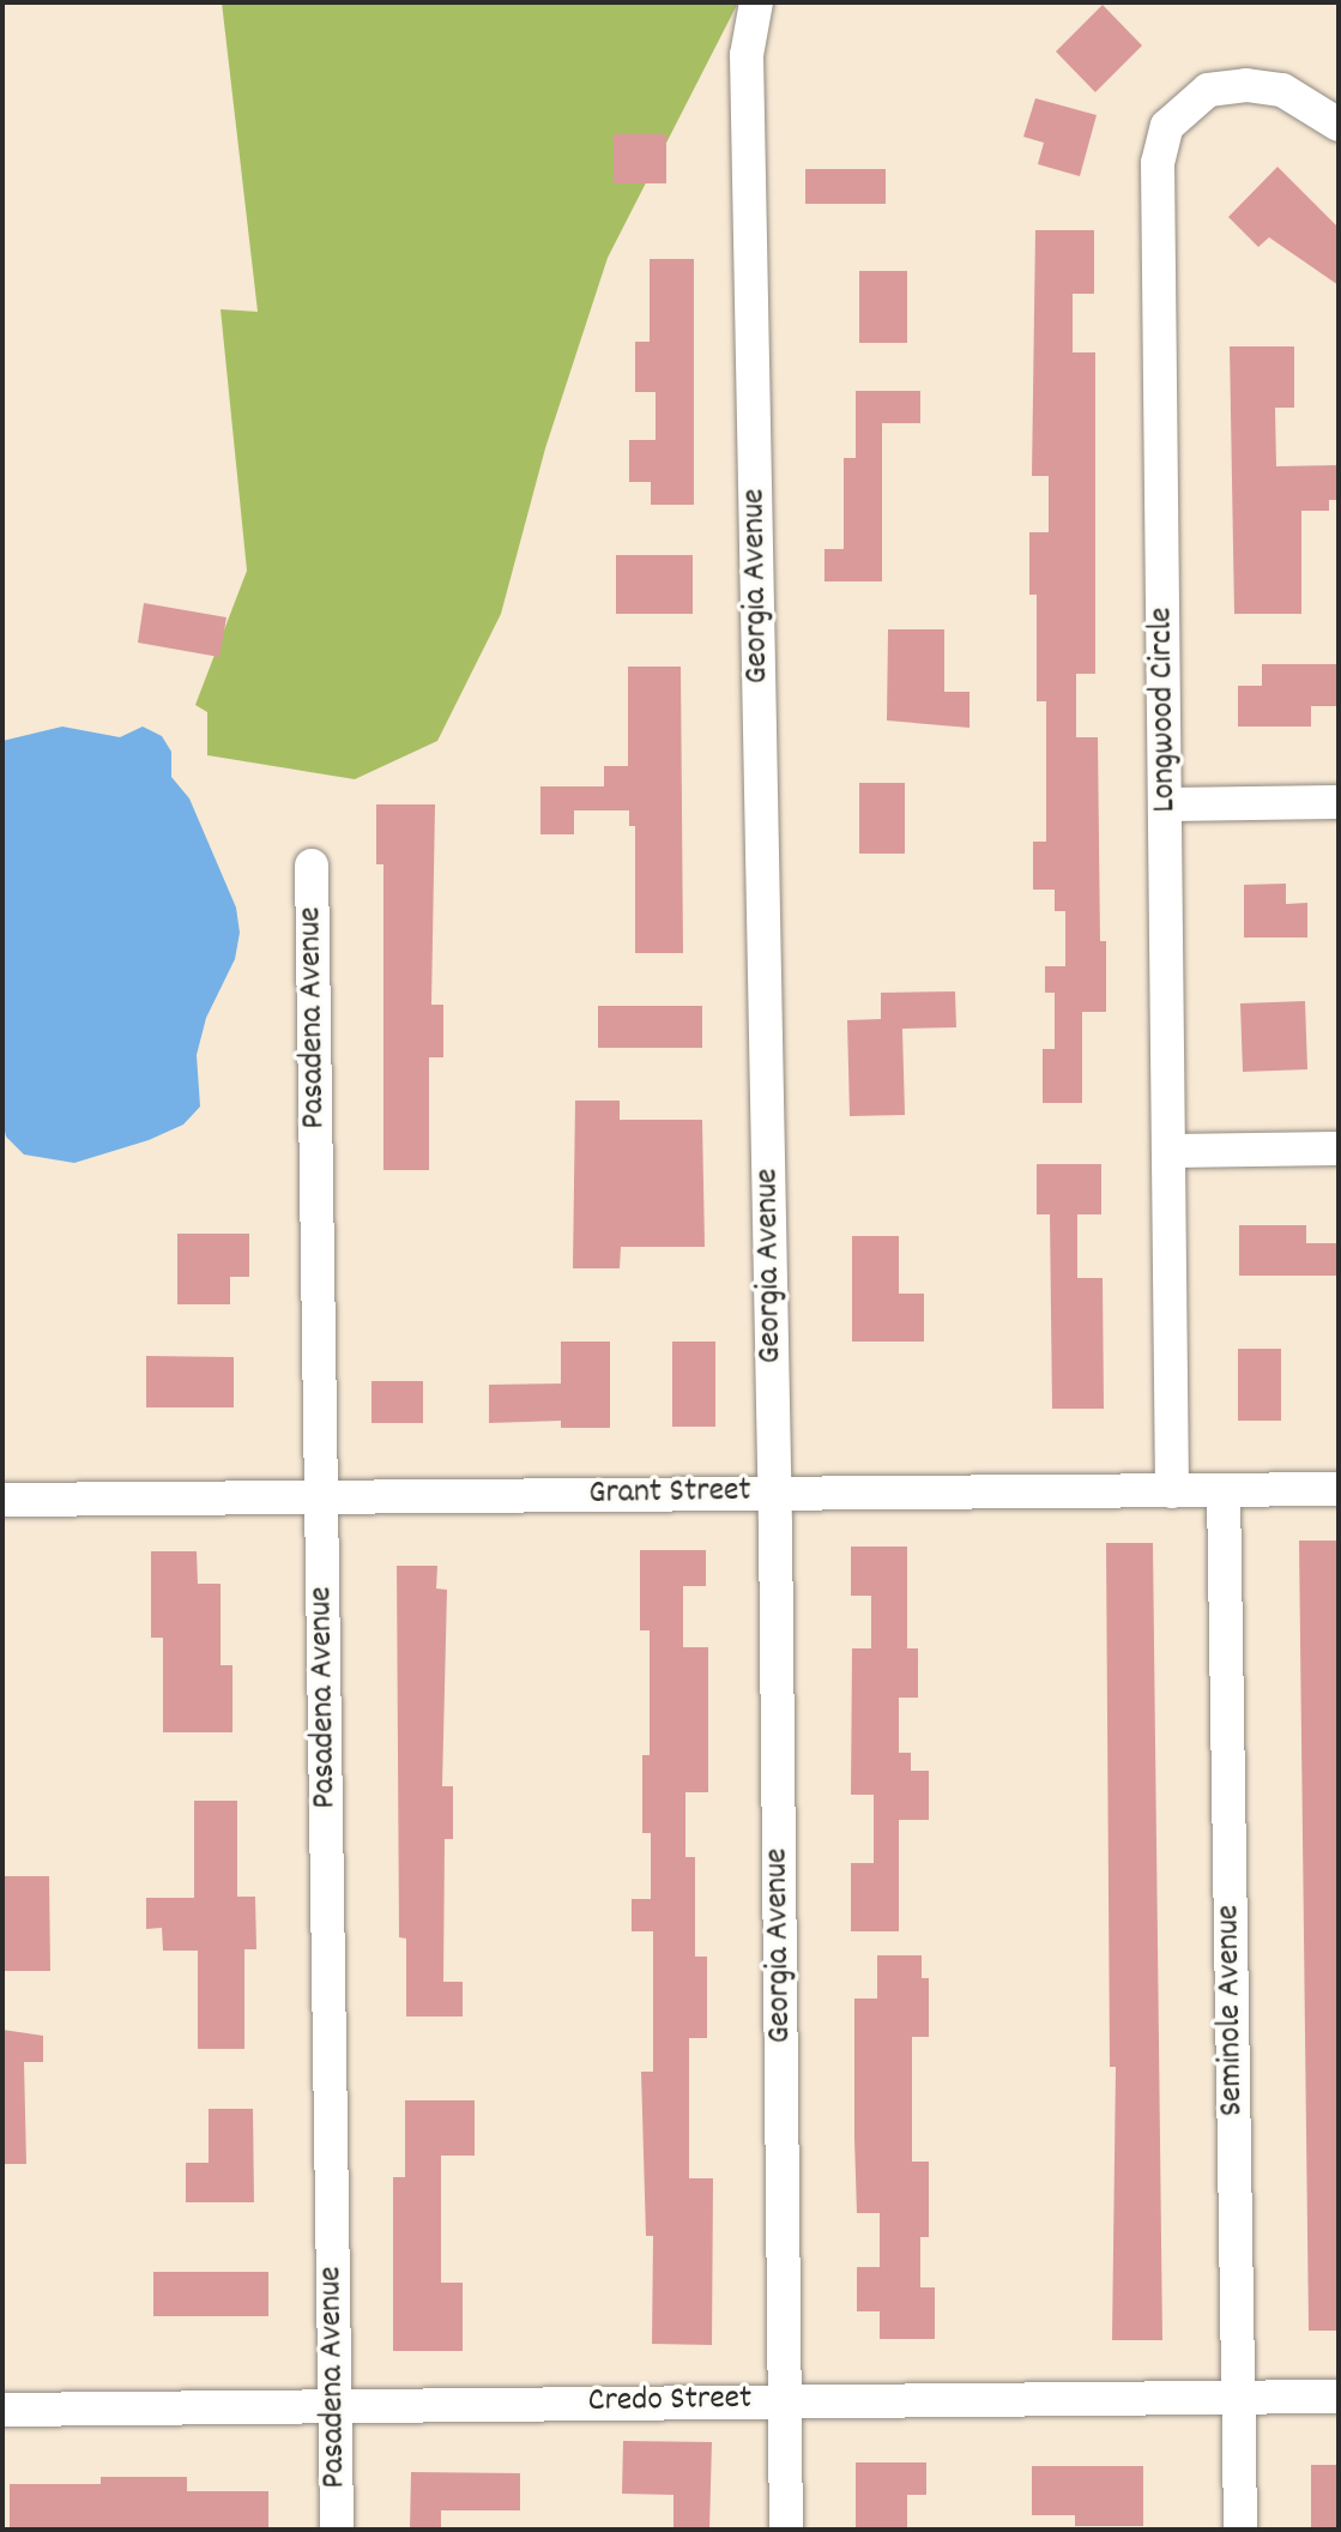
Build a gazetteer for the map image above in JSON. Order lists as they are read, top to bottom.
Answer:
{
  "streets": {
    "street": [
      "Georgia Avenue",
      "Longwood Circle",
      "Pasadena Avenue",
      "Grant Street",
      "Seminole Avenue",
      "Credo Street"
    ]
  },
  "crossings": [
    ["Georgia Avenue", "Grant Street"],
    ["Georgia Avenue", "Credo Street"],
    ["Longwood Circle", "Grant Street"],
    ["Pasadena Avenue", "Grant Street"],
    ["Pasadena Avenue", "Credo Street"],
    ["Grant Street", "Seminole Avenue"],
    ["Seminole Avenue", "Credo Street"]
  ]
}
